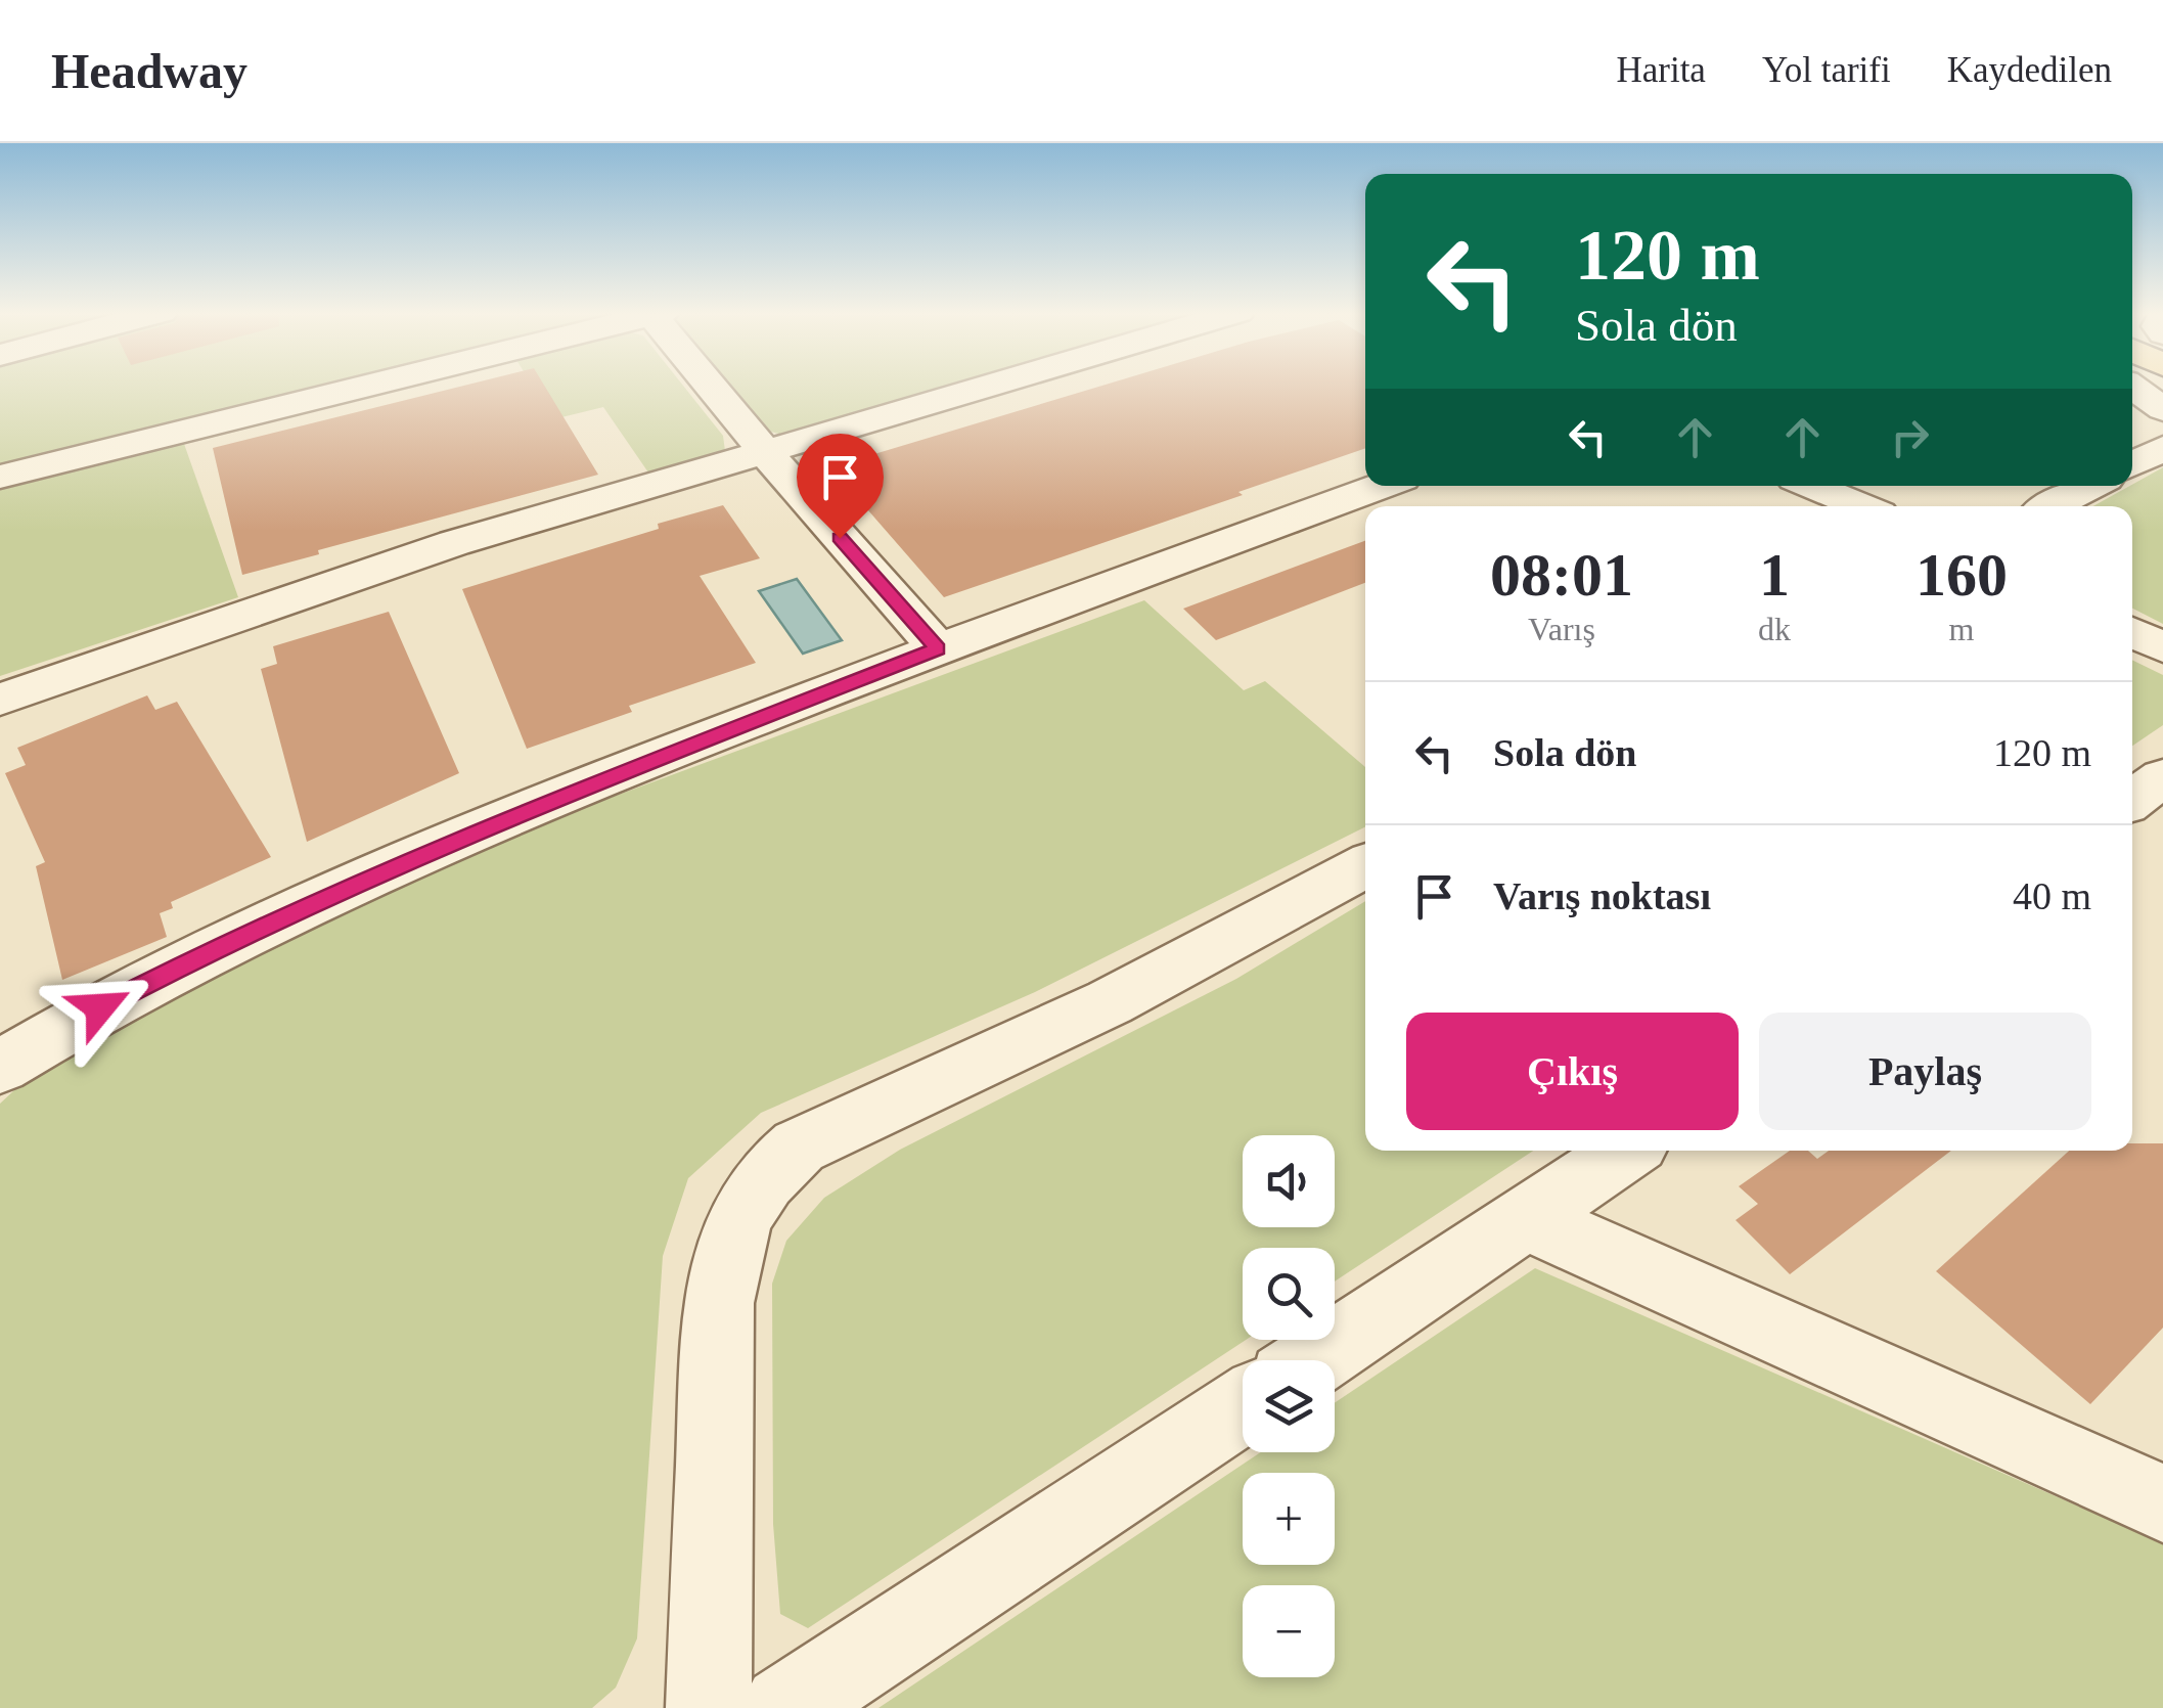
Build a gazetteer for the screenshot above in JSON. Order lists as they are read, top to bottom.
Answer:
{
  "page": {
    "header": "Headway",
    "nav": ["Harita", "Yol tarifi", "Kaydedilen"],
    "turn": ["120 m", "Sola dön"],
    "eta": [
      "08:01",
      "Varış",
      "1",
      "dk",
      "160",
      "m"
    ],
    "list": [
      {
        "name": "Sola dön",
        "value": "120 m"
      },
      {
        "name": "Varış noktası",
        "value": "40 m"
      }
    ],
    "buttons": ["Çıkış", "Paylaş"],
    "map_buttons": ["+", "−"]
  }
}
